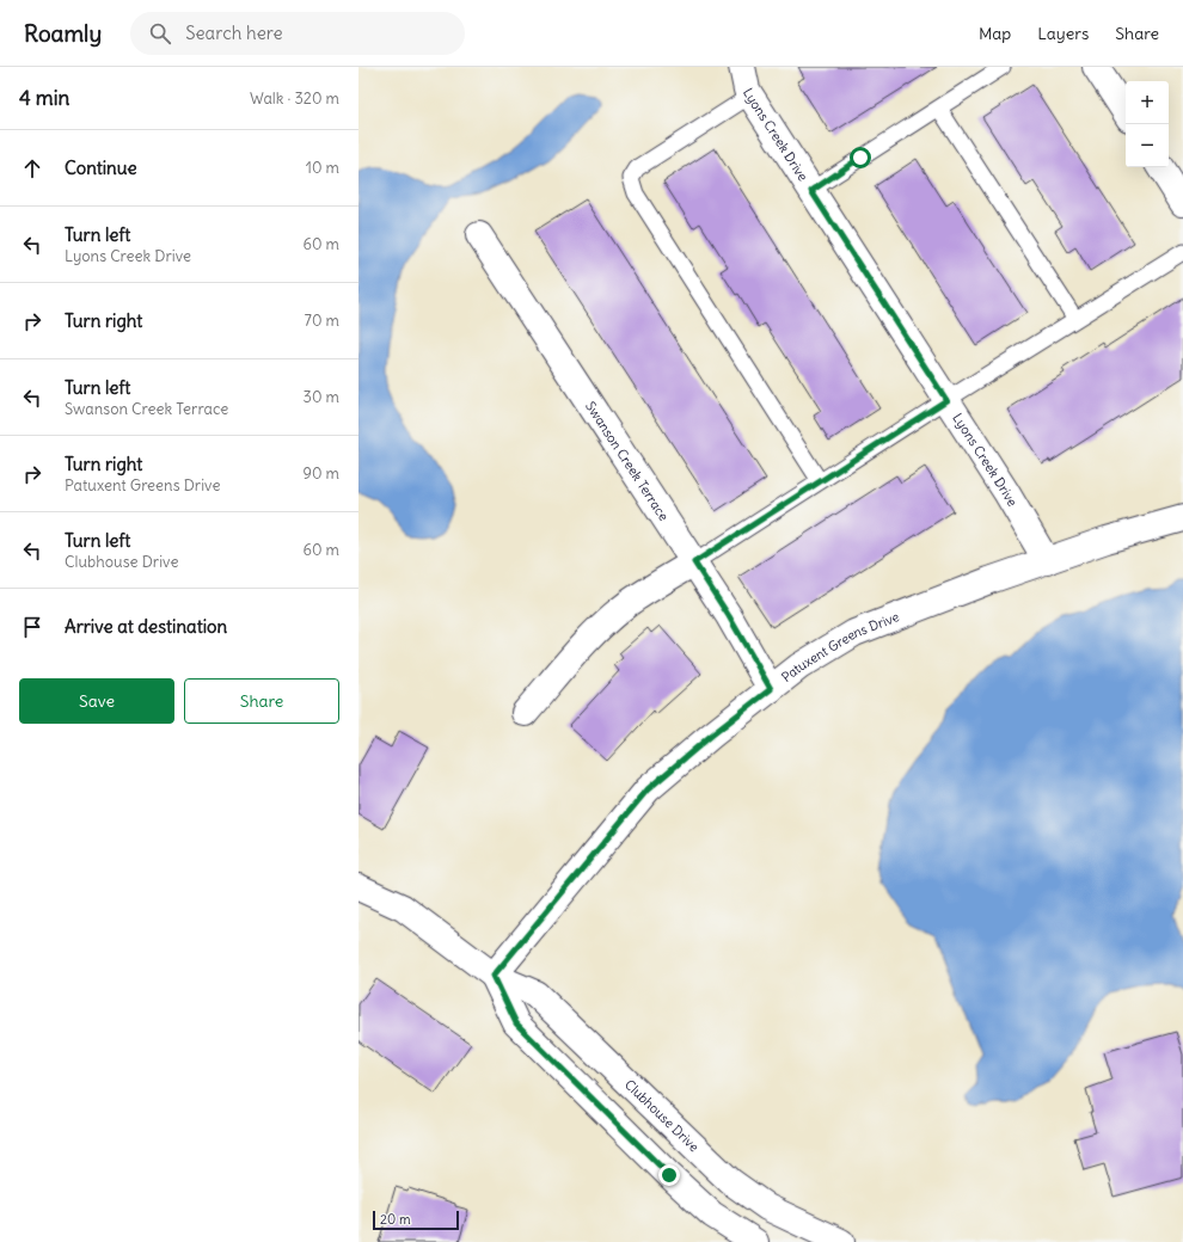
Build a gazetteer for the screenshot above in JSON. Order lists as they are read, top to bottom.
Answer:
{
  "streets": {
    "street": [
      "Lyons Creek Drive",
      "Swanson Creek Terrace",
      "Patuxent Greens Drive",
      "Clubhouse Drive"
    ]
  },
  "crossings": [
    ["Lyons Creek Drive", "Patuxent Greens Drive"],
    ["Swanson Creek Terrace", "Patuxent Greens Drive"],
    ["Patuxent Greens Drive", "Clubhouse Drive"]
  ],
  "scale_bar": "20 m",
  "page": {
    "header": "Roamly",
    "search": "Search here",
    "nav": ["Map", "Layers", "Share"],
    "heading": ["4 min", "Walk · 320 m"],
    "map_buttons": ["+", "−"],
    "list": [
      ["Continue", "10 m"],
      ["Turn left", "Lyons Creek Drive", "60 m"],
      ["Turn right", "70 m"],
      ["Turn left", "Swanson Creek Terrace", "30 m"],
      ["Turn right", "Patuxent Greens Drive", "90 m"],
      ["Turn left", "Clubhouse Drive", "60 m"],
      "Arrive at destination"
    ],
    "buttons": ["Save", "Share"],
    "scale": "20 m"
  }
}
